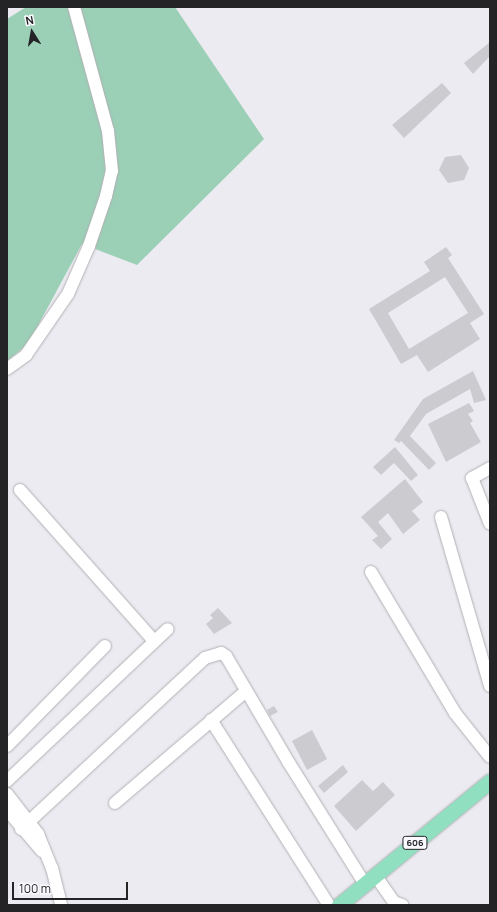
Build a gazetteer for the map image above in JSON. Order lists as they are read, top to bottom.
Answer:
{
  "streets": {
    "main road": ["606"]
  },
  "scale_bar": "100 m",
  "north": "top"
}
